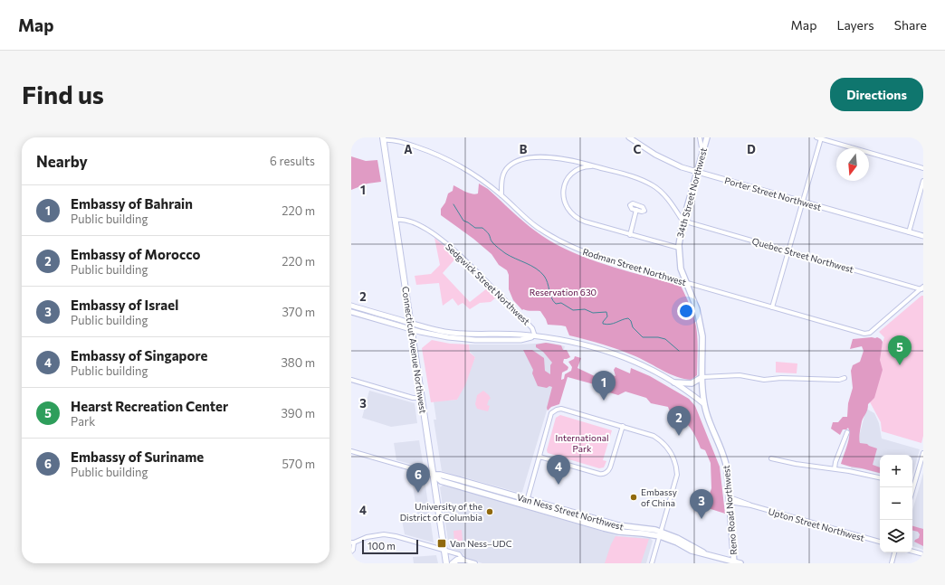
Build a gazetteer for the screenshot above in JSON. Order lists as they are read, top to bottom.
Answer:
{
  "streets": {
    "main road": [
      "34th Street Northwest",
      "Connecticut Avenue Northwest",
      "Reno Road Northwest",
      "Van Ness Street Northwest"
    ],
    "street": [
      "Porter Street Northwest",
      "Quebec Street Northwest",
      "Rodman Street Northwest",
      "Sedgwick Street Northwest",
      "Upton Street Northwest"
    ]
  },
  "crossings": [
    ["34th Street Northwest", "Porter Street Northwest"],
    ["34th Street Northwest", "Quebec Street Northwest"],
    ["34th Street Northwest", "Reno Road Northwest"],
    ["Quebec Street Northwest", "Rodman Street Northwest"],
    ["Rodman Street Northwest", "Connecticut Avenue Northwest"],
    ["Rodman Street Northwest", "Reno Road Northwest"],
    ["Sedgwick Street Northwest", "Connecticut Avenue Northwest"],
    ["Connecticut Avenue Northwest", "Van Ness Street Northwest"],
    ["Reno Road Northwest", "Van Ness Street Northwest"],
    ["Reno Road Northwest", "Upton Street Northwest"]
  ],
  "parks": ["Reservation 630", "International Park"],
  "places": {
    "other": ["Embassy of China", "University of the District of Columbia"],
    "transit": ["Van Ness–UDC"]
  },
  "scale_bar": "100 m",
  "north": "bottom",
  "page": {
    "header": "Map",
    "nav": ["Map", "Layers", "Share"],
    "buttons": "Directions",
    "title": "Find us",
    "heading": ["Nearby", "6 results"],
    "list": [
      {
        "mark": "1",
        "name": "Embassy of Bahrain",
        "note": "Public building",
        "value": "220 m"
      },
      {
        "mark": "2",
        "name": "Embassy of Morocco",
        "note": "Public building",
        "value": "220 m"
      },
      {
        "mark": "3",
        "name": "Embassy of Israel",
        "note": "Public building",
        "value": "370 m"
      },
      {
        "mark": "4",
        "name": "Embassy of Singapore",
        "note": "Public building",
        "value": "380 m"
      },
      {
        "mark": "5",
        "name": "Hearst Recreation Center",
        "note": "Park",
        "value": "390 m"
      },
      {
        "mark": "6",
        "name": "Embassy of Suriname",
        "note": "Public building",
        "value": "570 m"
      }
    ],
    "pins": [
      "5",
      "1",
      "2",
      "4",
      "6",
      "3"
    ],
    "map_buttons": ["+", "−"],
    "scale": "100 m"
  },
  "grid": {
    "columns": [
      "A",
      "B",
      "C",
      "D"
    ],
    "rows": [
      "1",
      "2",
      "3",
      "4"
    ]
  }
}
